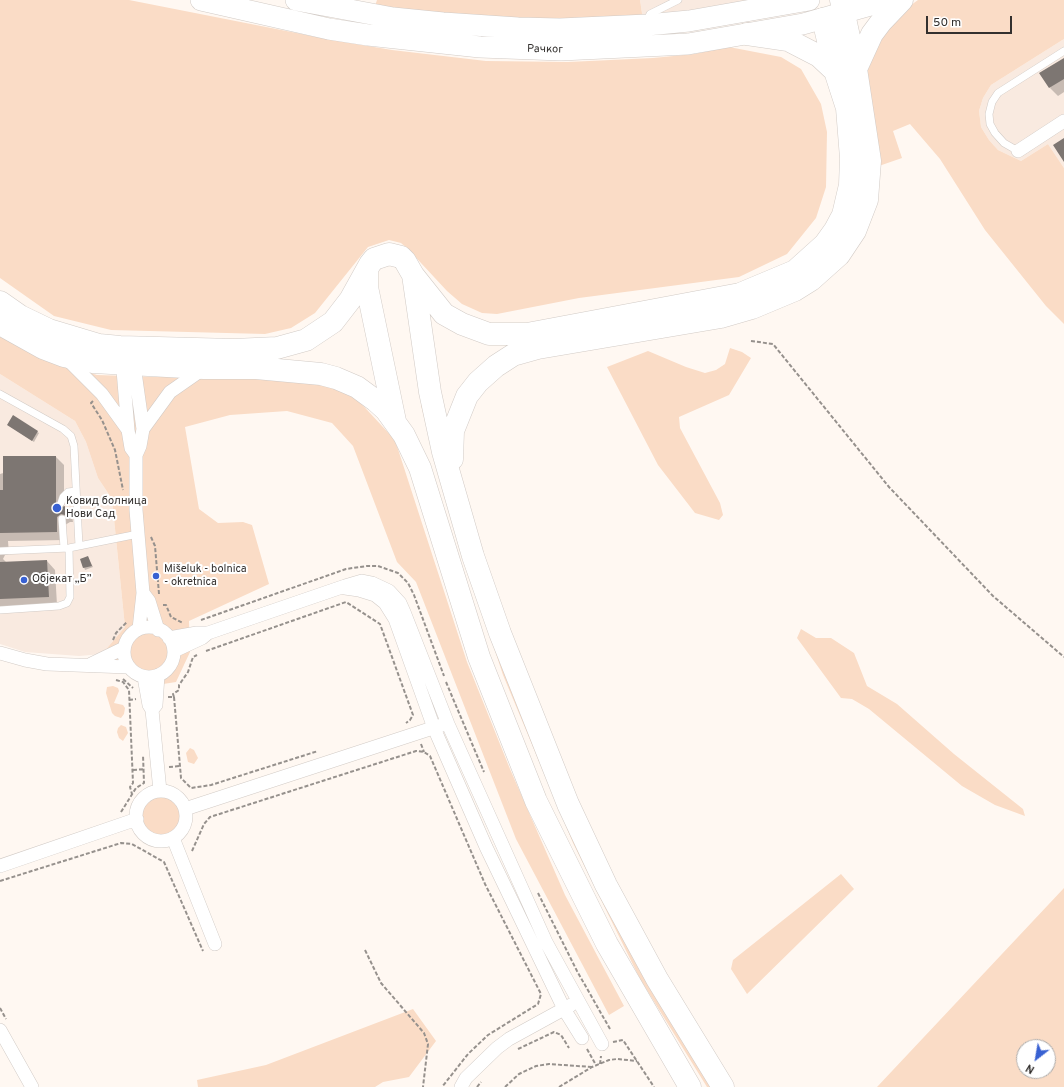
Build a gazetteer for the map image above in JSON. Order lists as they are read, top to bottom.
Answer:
{
  "streets": {
    "main road": ["Рачког"]
  },
  "places": ["Ковид болница Нови Сад", "Mišeluk - bolnica - okretnica", "Објекат „Б”"],
  "scale_bar": "50 m",
  "north": "bottom left"
}
